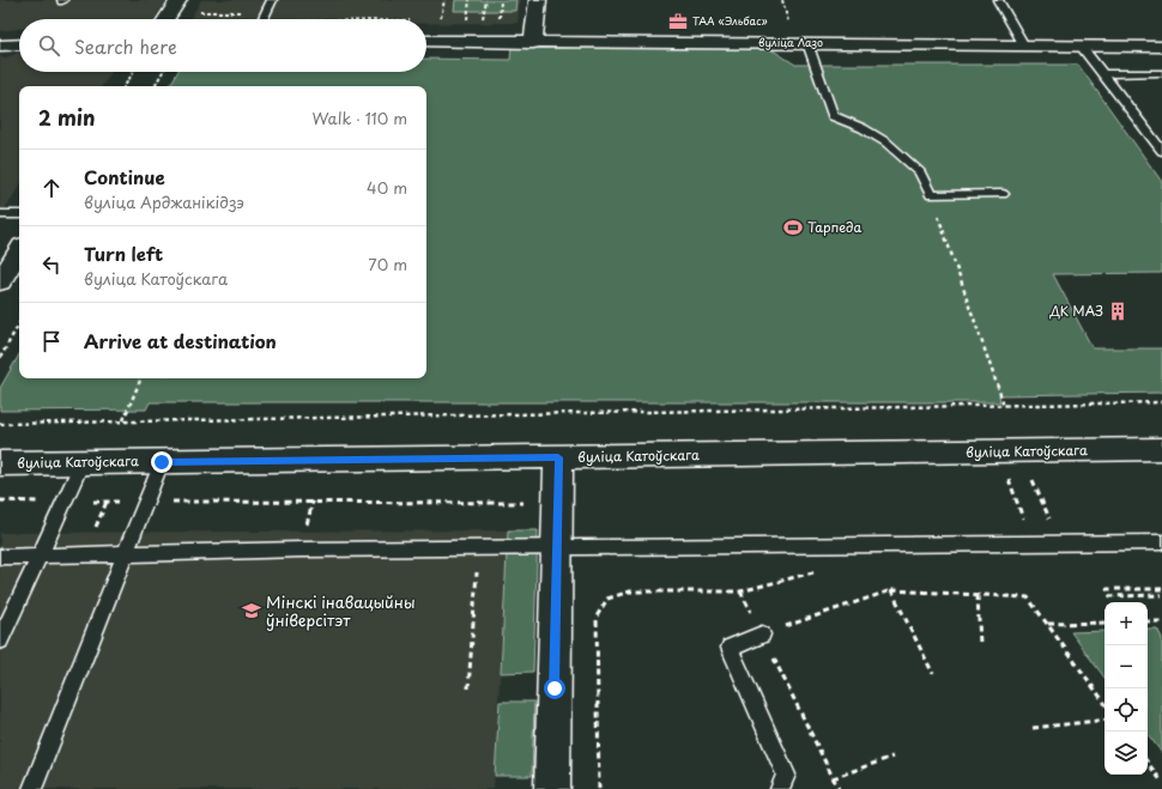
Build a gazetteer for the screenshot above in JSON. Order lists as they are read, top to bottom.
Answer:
{
  "streets": {
    "street": ["вуліца Лазо", "вуліца Катоўскага"]
  },
  "places": {
    "office": ["ТАА «Эльбас»"],
    "sports": ["Тарпеда"],
    "building": ["ДК МАЗ"],
    "school or university": ["Мінскі інавацыйны ўніверсітэт"]
  },
  "page": {
    "search": "Search here",
    "heading": ["2 min", "Walk · 110 m"],
    "list": [
      ["Continue", "вуліца Арджанікідзэ", "40 m"],
      ["Turn left", "вуліца Катоўскага", "70 m"],
      "Arrive at destination"
    ],
    "map_buttons": ["+", "−"]
  }
}
